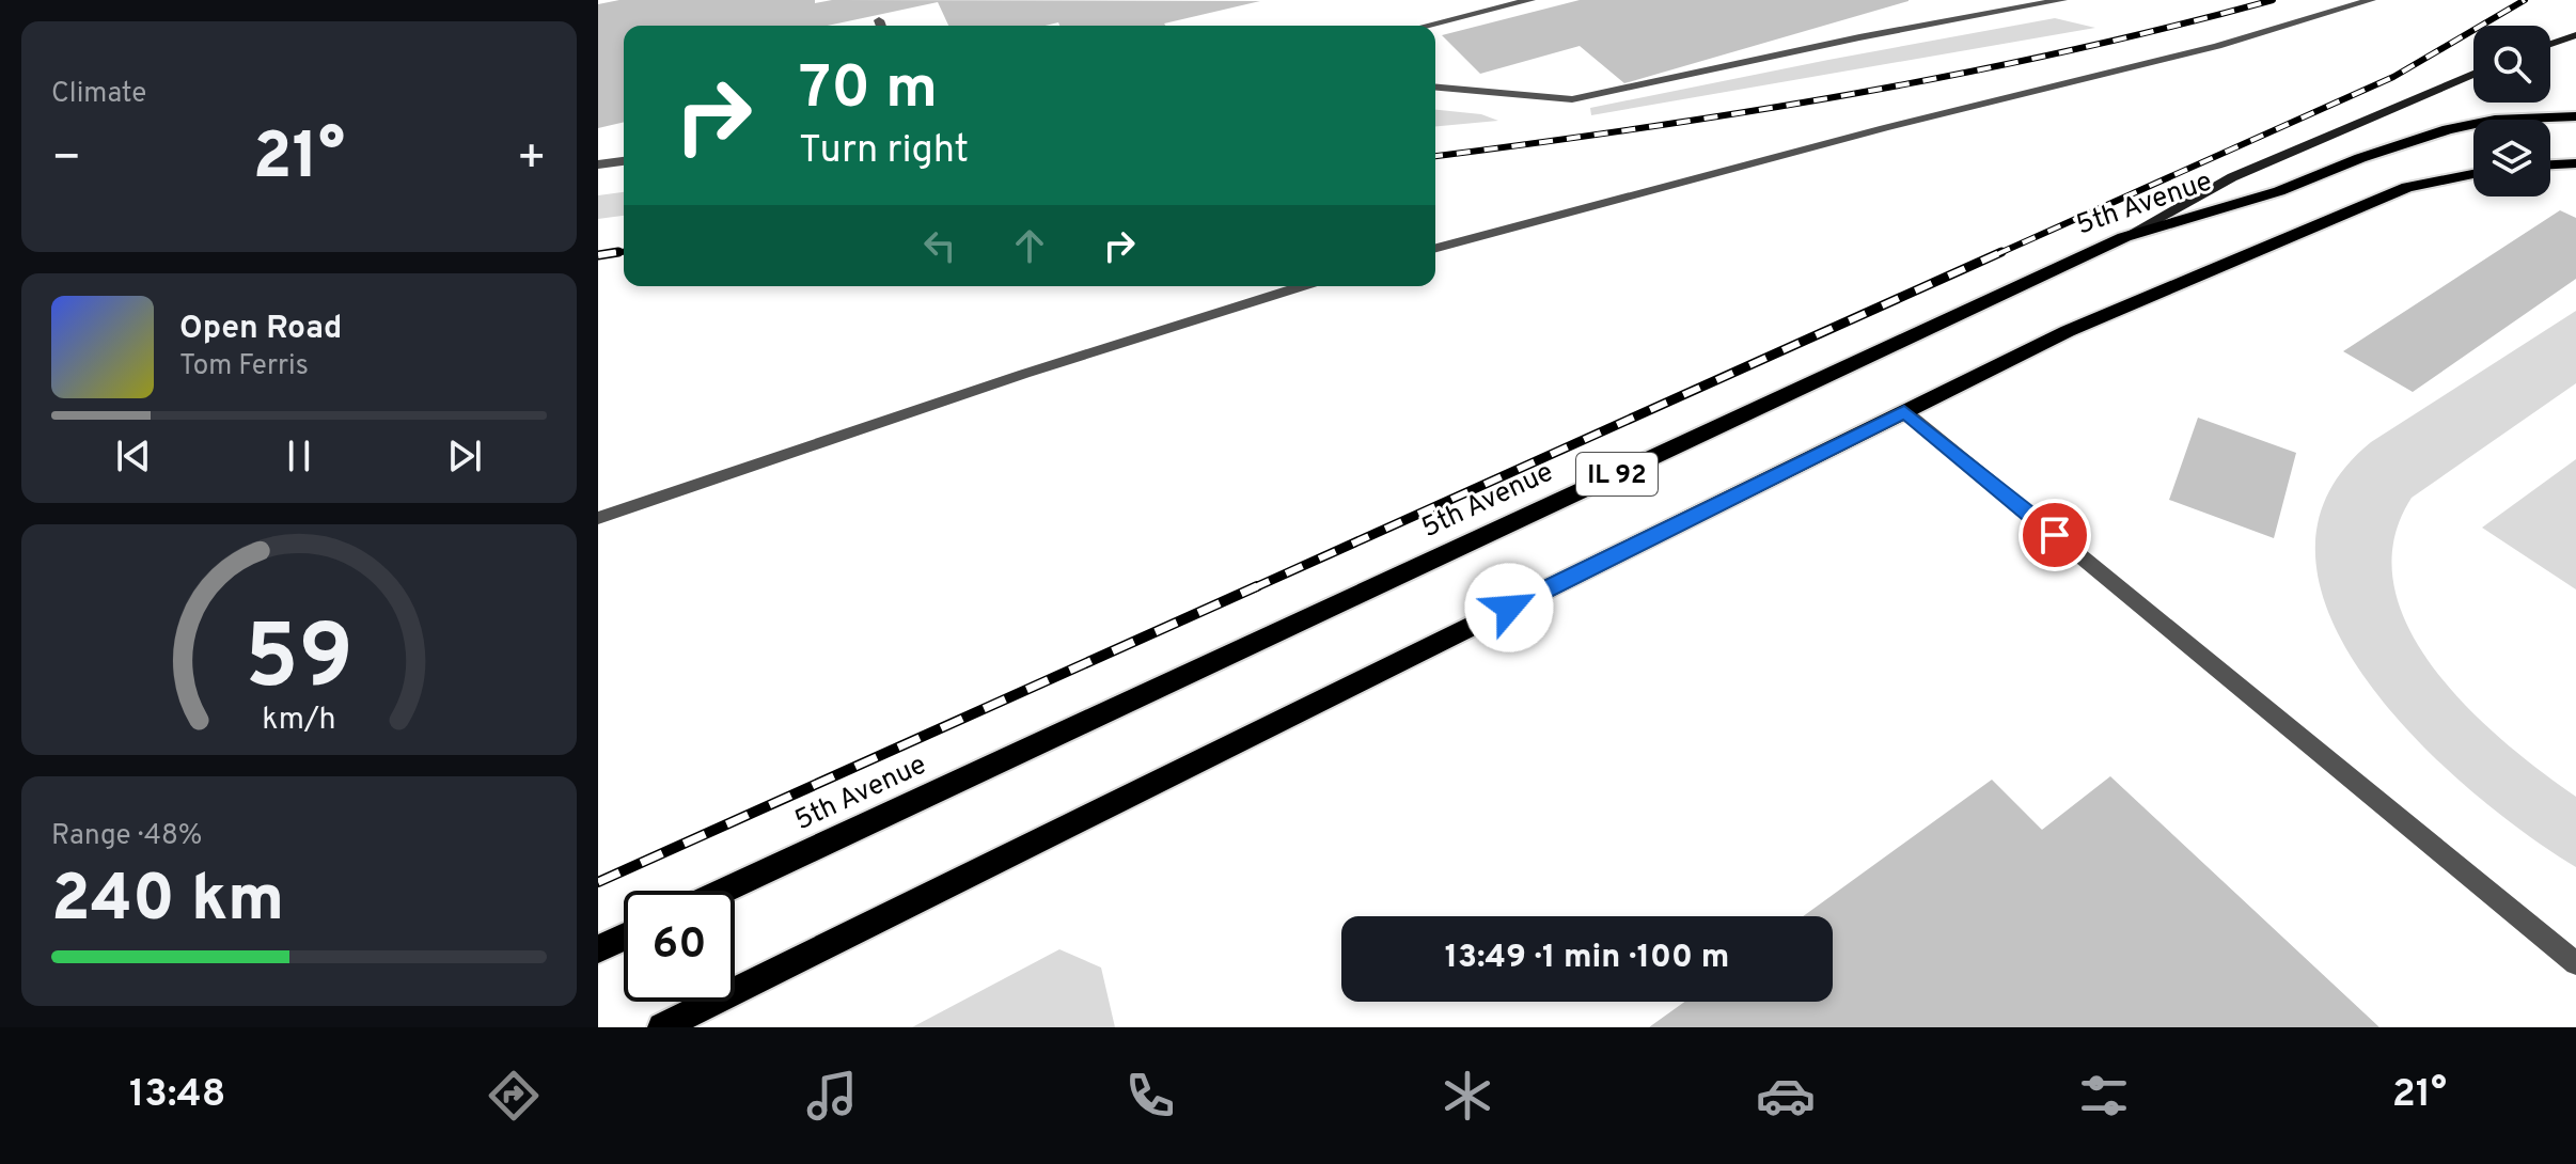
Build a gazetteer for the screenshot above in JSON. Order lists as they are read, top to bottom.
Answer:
{
  "streets": {
    "main road": ["5th Avenue", "IL 92"]
  },
  "page": {
    "tile": [
      "Climate",
      ["Range · 48%", "240 km"]
    ],
    "turn": ["70 m", "Turn right"],
    "heat": ["−", "21°", "+"],
    "song": ["Open Road", "Tom Ferris"],
    "limit": "60",
    "trip": "13:49 · 1 min · 100 m",
    "tabs": ["13:48", "21°"],
    "gauge": ["59", "km/h"]
  }
}
